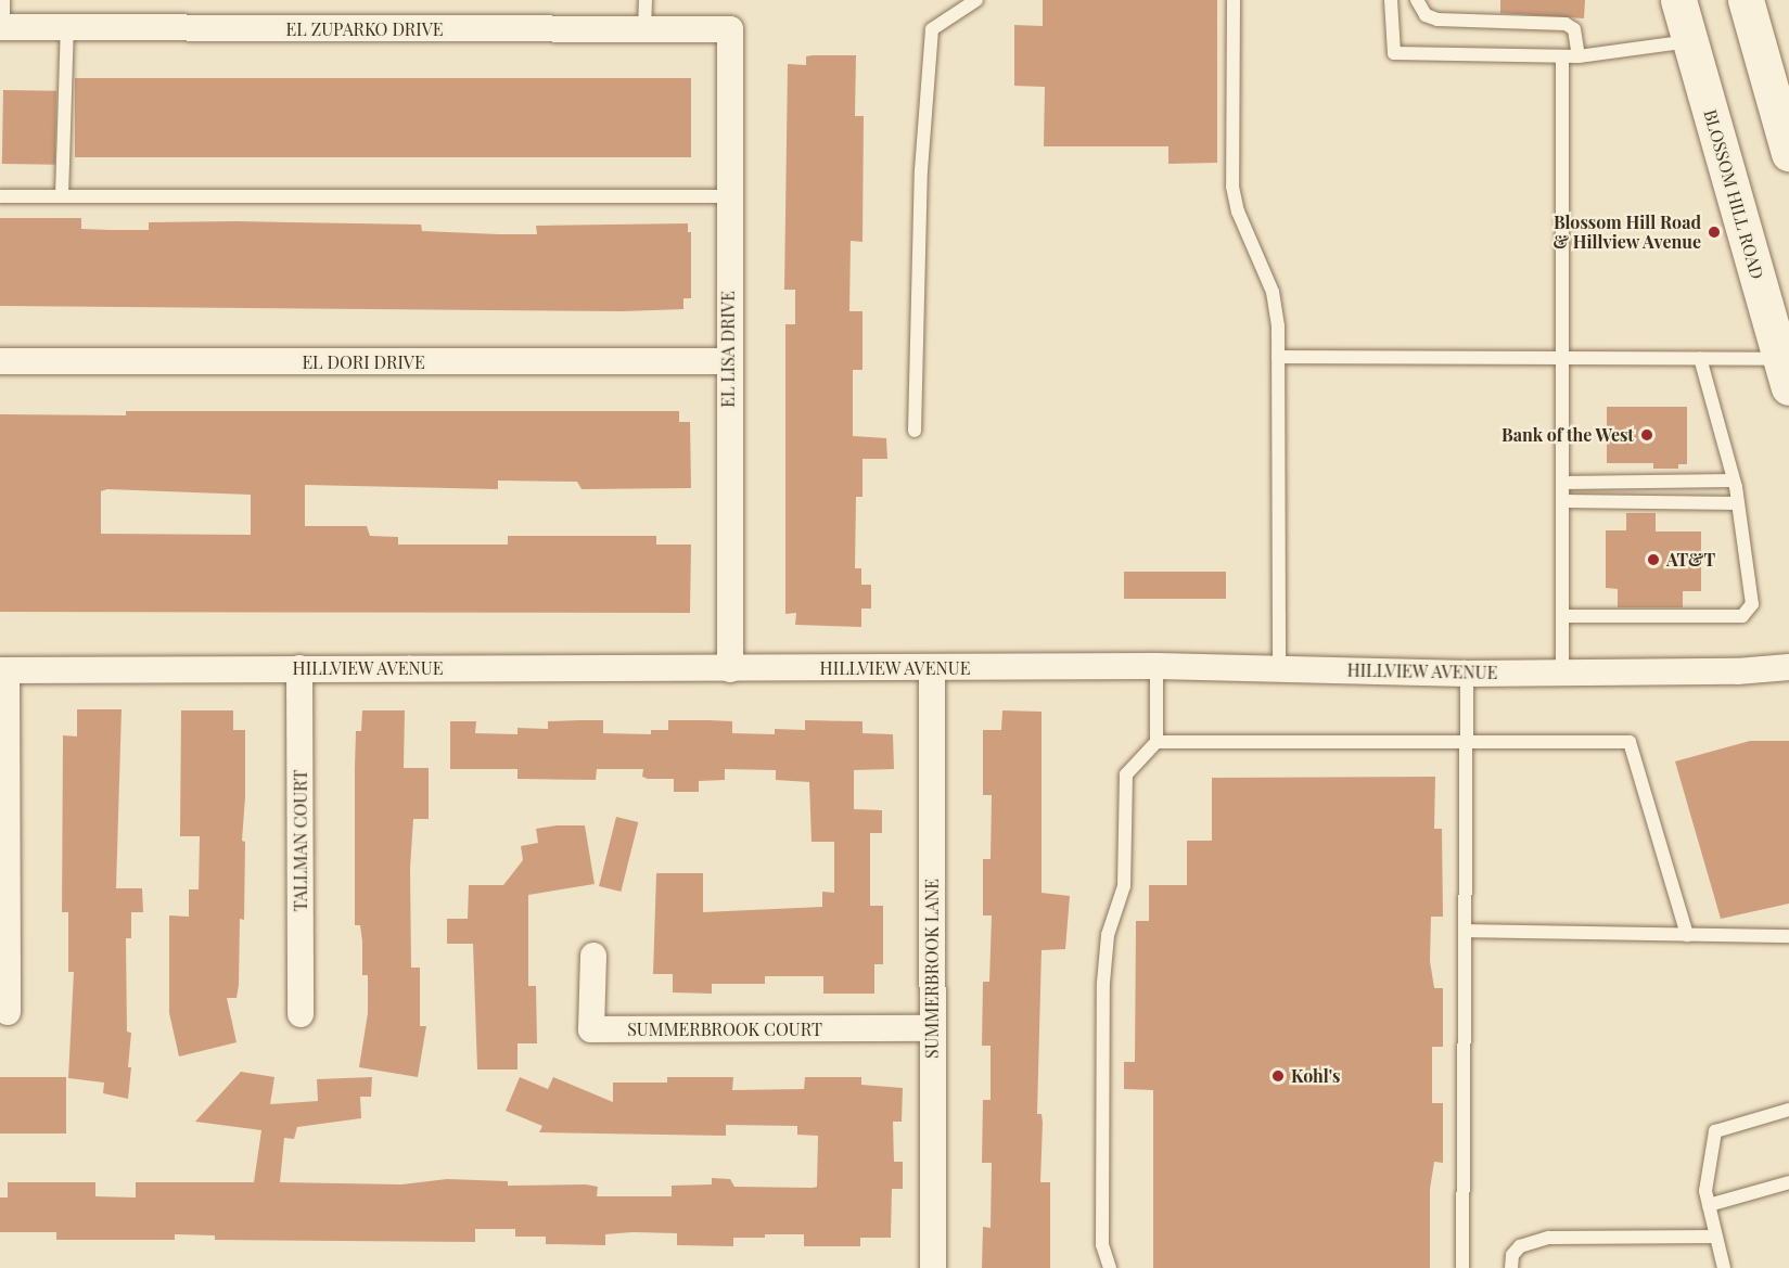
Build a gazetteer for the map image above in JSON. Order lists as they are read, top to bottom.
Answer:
{
  "streets": {
    "main road": ["BLOSSOM HILL ROAD"],
    "street": [
      "EL ZUPARKO DRIVE",
      "EL LISA DRIVE",
      "EL DORI DRIVE",
      "HILLVIEW AVENUE",
      "TALLMAN COURT",
      "SUMMERBROOK LANE",
      "SUMMERBROOK COURT"
    ]
  },
  "crossings": [
    ["EL ZUPARKO DRIVE", "EL LISA DRIVE"],
    ["EL LISA DRIVE", "EL DORI DRIVE"],
    ["EL LISA DRIVE", "HILLVIEW AVENUE"],
    ["HILLVIEW AVENUE", "TALLMAN COURT"],
    ["HILLVIEW AVENUE", "SUMMERBROOK LANE"],
    ["SUMMERBROOK LANE", "SUMMERBROOK COURT"]
  ],
  "places": [
    "Blossom Hill Road & Hillview Avenue",
    "Bank of the West",
    "AT&T",
    "Kohl's"
  ]
}
